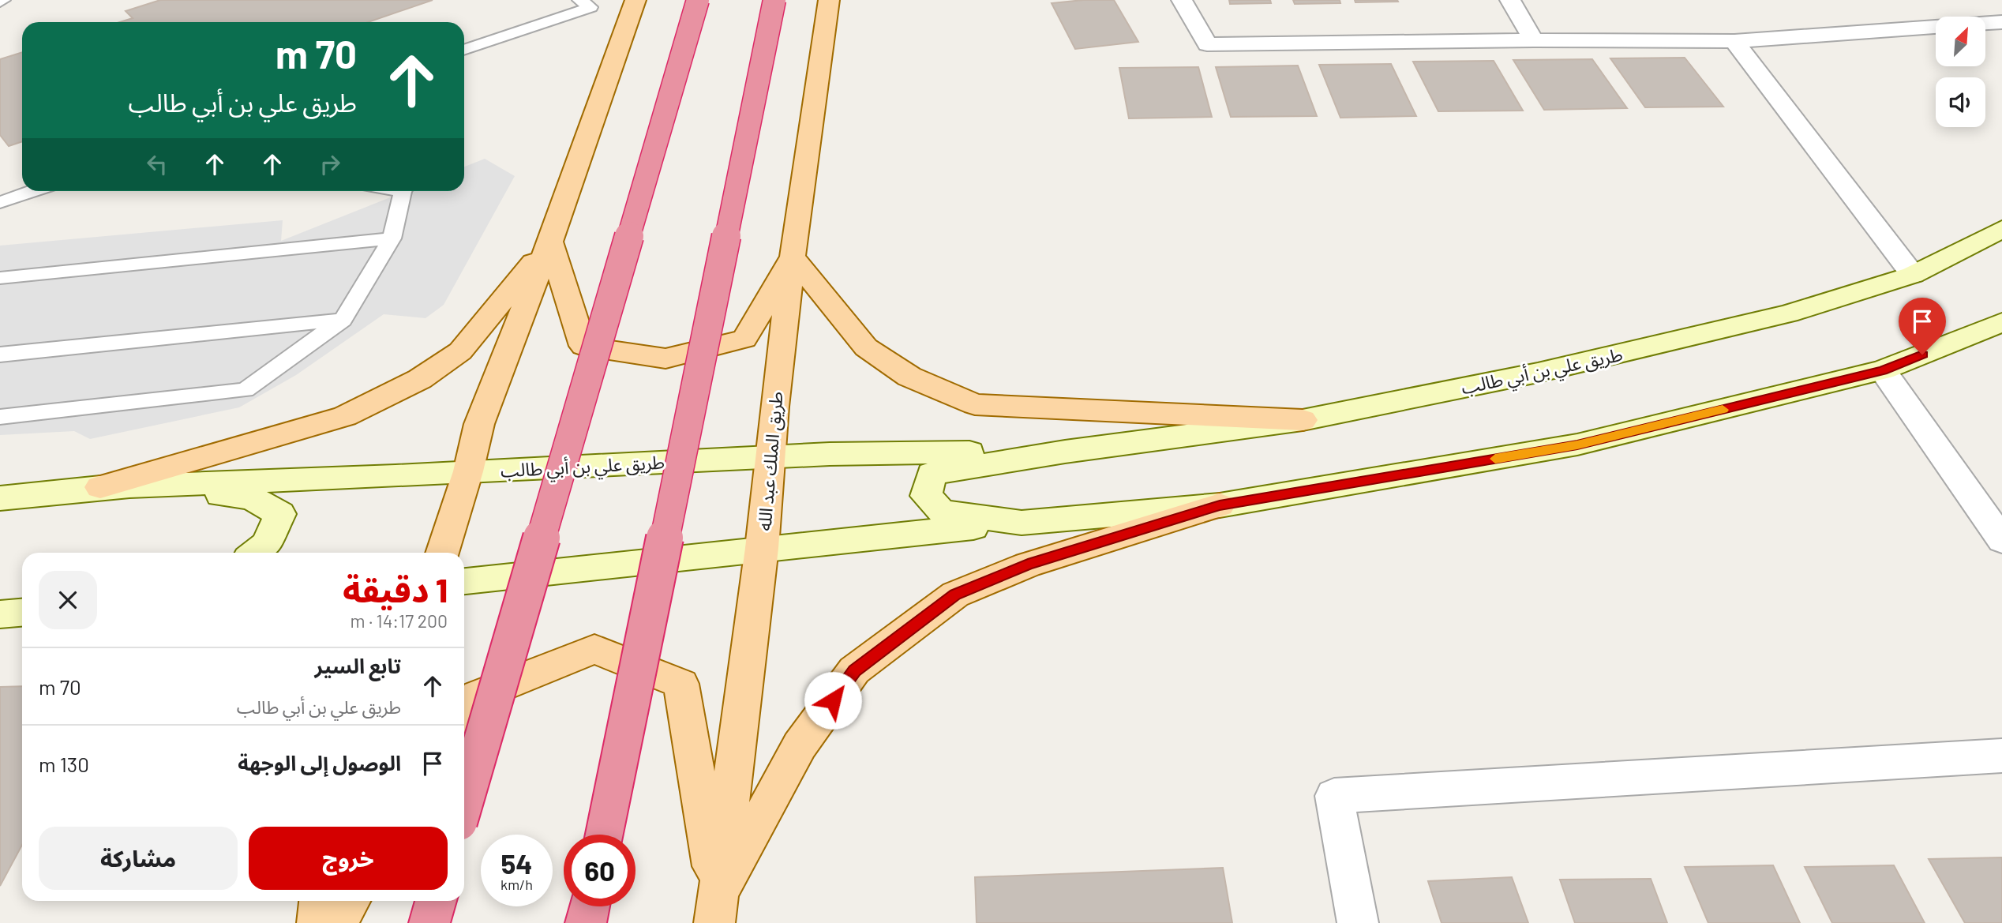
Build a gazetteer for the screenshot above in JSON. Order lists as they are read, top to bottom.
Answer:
{
  "streets": {
    "main road": ["طريق علي بن أبي طالب", "طريق الملك عبد الله"]
  },
  "crossings": [
    ["طريق علي بن أبي طالب", "طريق الملك عبد الله"]
  ],
  "north": "top right",
  "page": {
    "turn": ["70 m", "طريق علي بن أبي طالب"],
    "heading": ["1 دقيقة", "200 m · 14:17"],
    "list": [
      {
        "name": "تابع السير",
        "note": "طريق علي بن أبي طالب",
        "value": "70 m"
      },
      {
        "name": "الوصول إلى الوجهة",
        "value": "130 m"
      }
    ],
    "buttons": ["خروج", "مشاركة"],
    "speed": "54 km/h",
    "limit": "60"
  }
}
